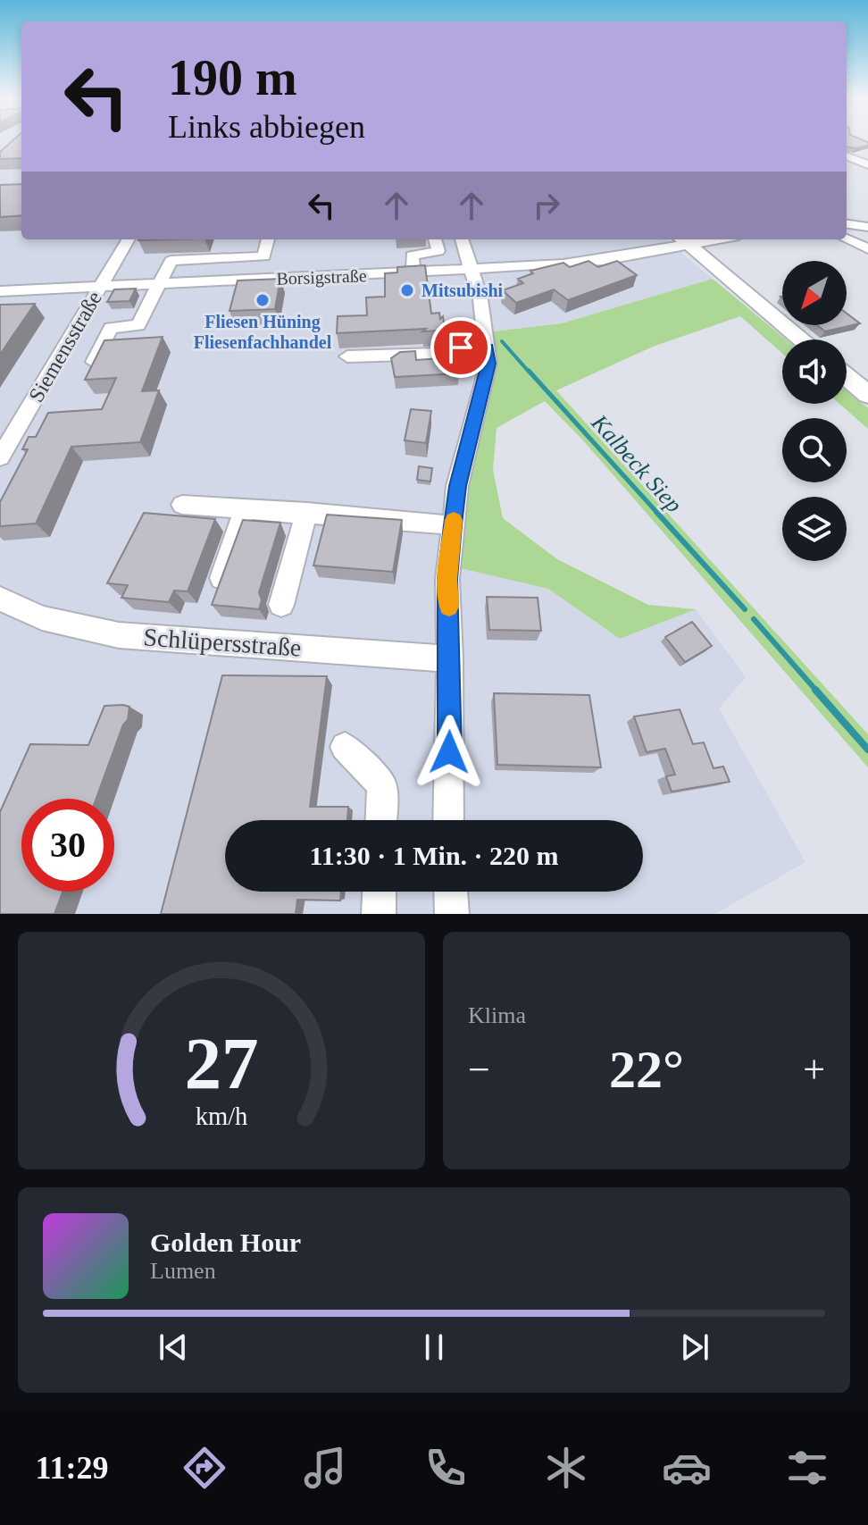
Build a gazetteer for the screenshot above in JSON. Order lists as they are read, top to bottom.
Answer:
{
  "streets": {
    "street": ["Borsigstraße", "Siemensstraße", "Schlüpersstraße"]
  },
  "crossings": [
    ["Borsigstraße", "Siemensstraße"]
  ],
  "water": ["Kalbeck Siep"],
  "places": ["Mitsubishi", "Fliesen Hüning Fliesenfachhandel"],
  "north": "bottom left",
  "page": {
    "turn": ["190 m", "Links abbiegen"],
    "limit": "30",
    "trip": "11:30 · 1 Min. · 220 m",
    "tile": "Klima",
    "heat": ["−", "22°", "+"],
    "song": ["Golden Hour", "Lumen"],
    "tabs": "11:29",
    "gauge": ["27", "km/h"]
  }
}
